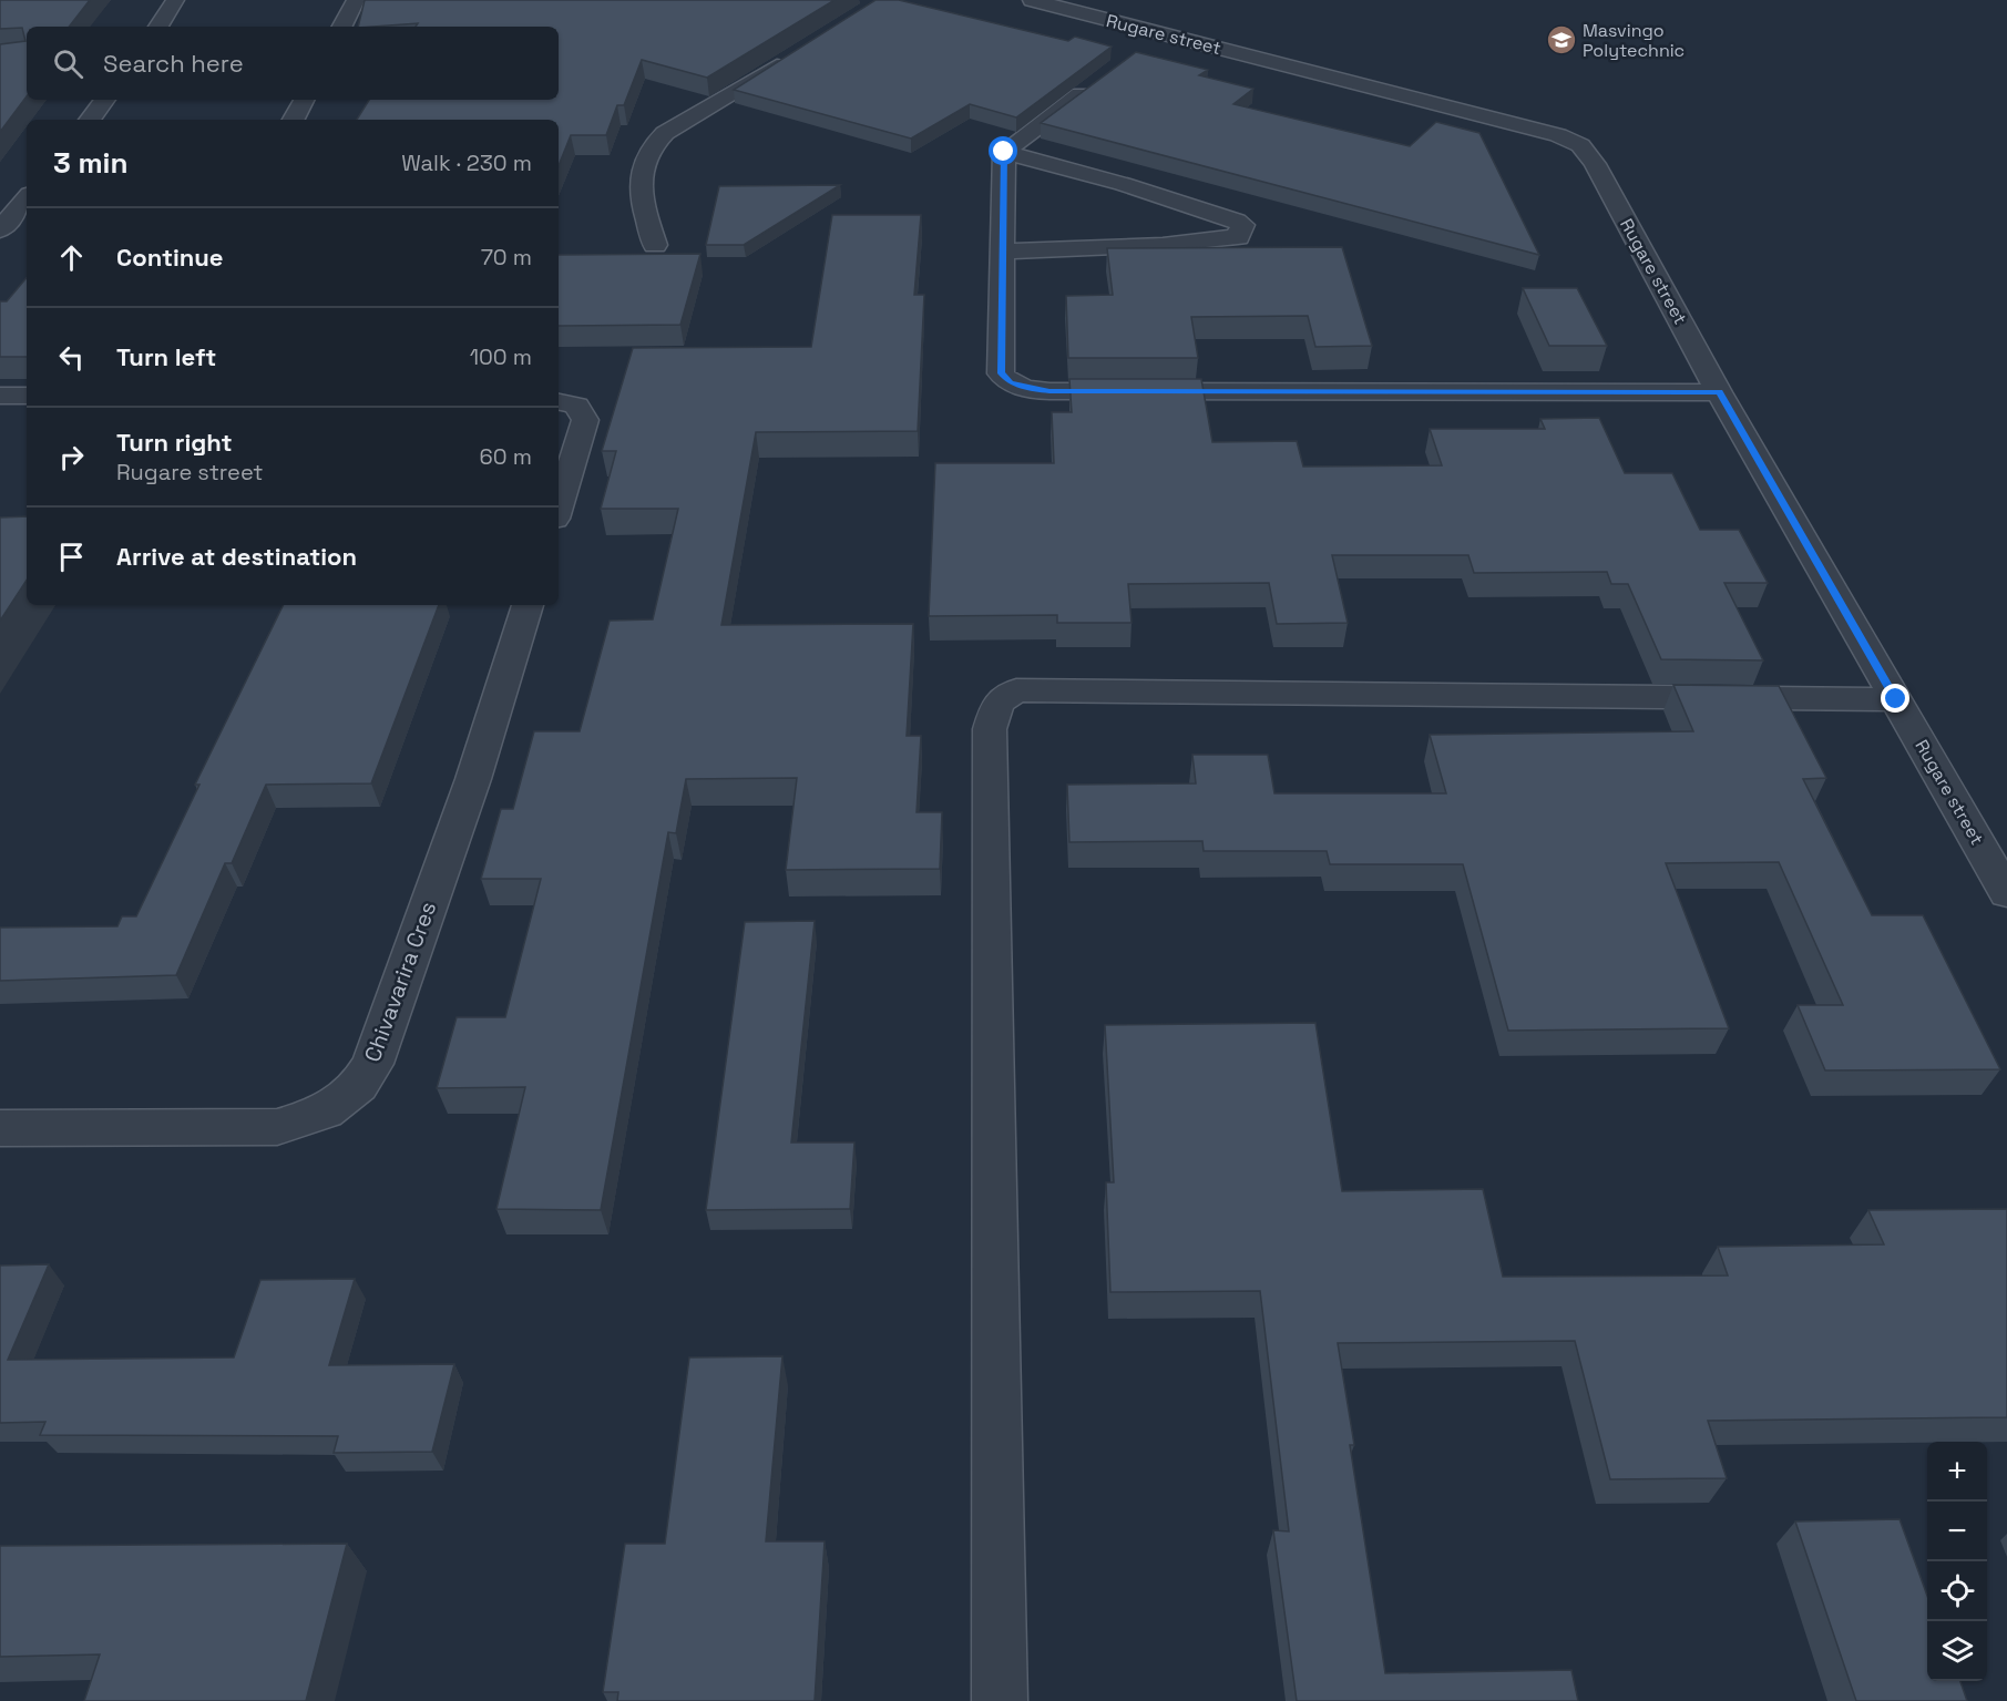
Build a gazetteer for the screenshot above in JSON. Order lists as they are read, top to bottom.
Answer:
{
  "streets": {
    "street": ["Rugare street", "Chivavarira Cres"]
  },
  "places": {
    "school or university": ["Masvingo Polytechnic"]
  },
  "page": {
    "search": "Search here",
    "heading": ["3 min", "Walk · 230 m"],
    "list": [
      ["Continue", "70 m"],
      ["Turn left", "100 m"],
      ["Turn right", "Rugare street", "60 m"],
      "Arrive at destination"
    ],
    "map_buttons": ["+", "−"]
  }
}
